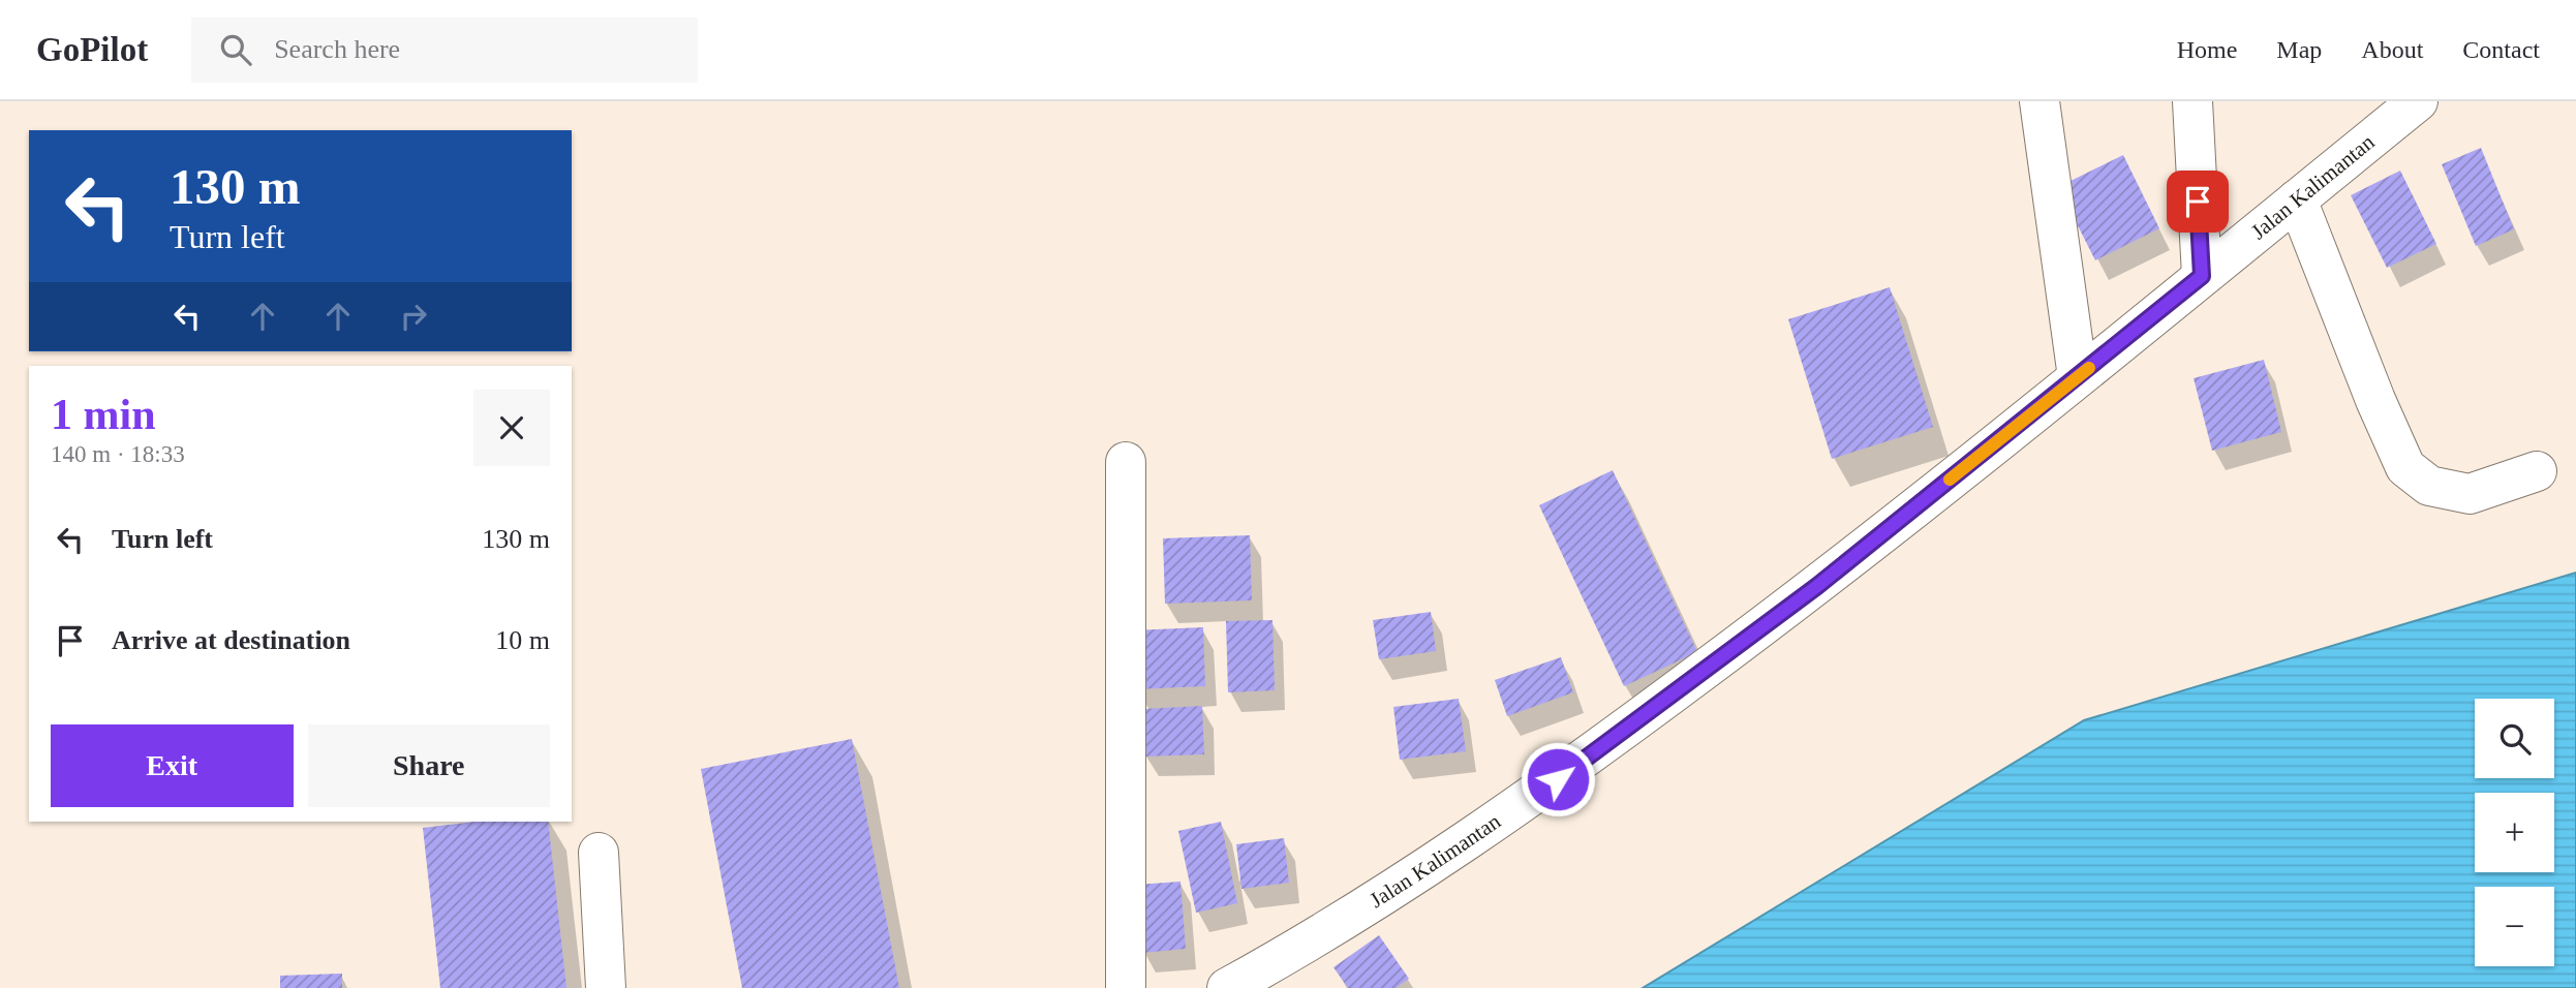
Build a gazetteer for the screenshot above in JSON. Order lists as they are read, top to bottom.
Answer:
{
  "streets": {
    "street": ["Jalan Kalimantan"]
  },
  "page": {
    "header": "GoPilot",
    "search": "Search here",
    "nav": [
      "Home",
      "Map",
      "About",
      "Contact"
    ],
    "turn": ["130 m", "Turn left"],
    "heading": ["1 min", "140 m · 18:33"],
    "list": [
      {
        "name": "Turn left",
        "value": "130 m"
      },
      {
        "name": "Arrive at destination",
        "value": "10 m"
      }
    ],
    "map_buttons": ["+", "−"],
    "buttons": ["Exit", "Share"]
  }
}
